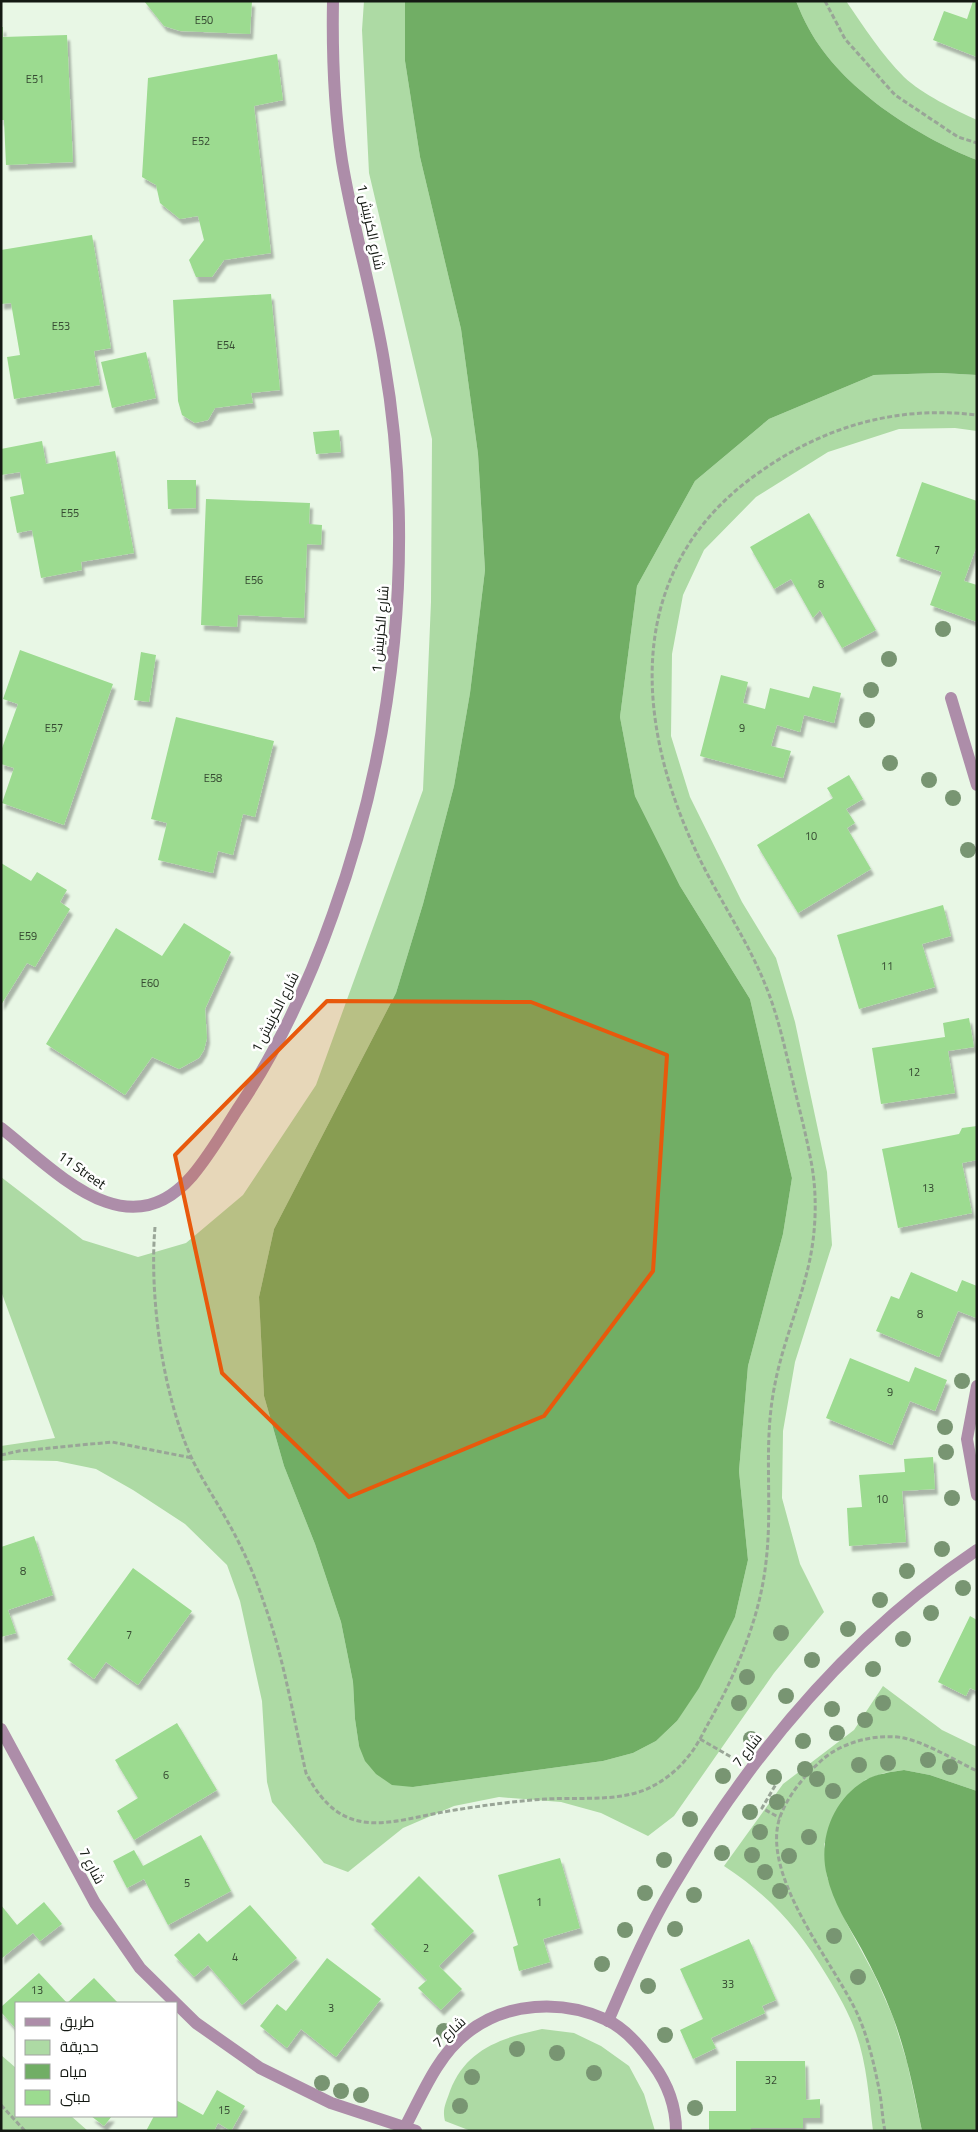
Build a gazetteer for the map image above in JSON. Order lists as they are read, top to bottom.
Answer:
{
  "streets": {
    "street": ["شارع الكرنيش 1", "11 Street", "شارع 7"]
  },
  "crossings": [
    ["شارع الكرنيش 1", "11 Street"]
  ],
  "house_numbers": [
    "E50",
    "E51",
    "E52",
    "E53",
    "E54",
    "E55",
    "7",
    "E56",
    "8",
    "E57",
    "9",
    "E58",
    "10",
    "E59",
    "11",
    "E60",
    "12",
    "13",
    "8",
    "9",
    "10",
    "8",
    "7",
    "6",
    "5",
    "1",
    "2",
    "4",
    "33",
    "13",
    "3",
    "32",
    "15"
  ],
  "legend": [
    "طريق",
    "حديقة",
    "مياه",
    "مبنى"
  ]
}
